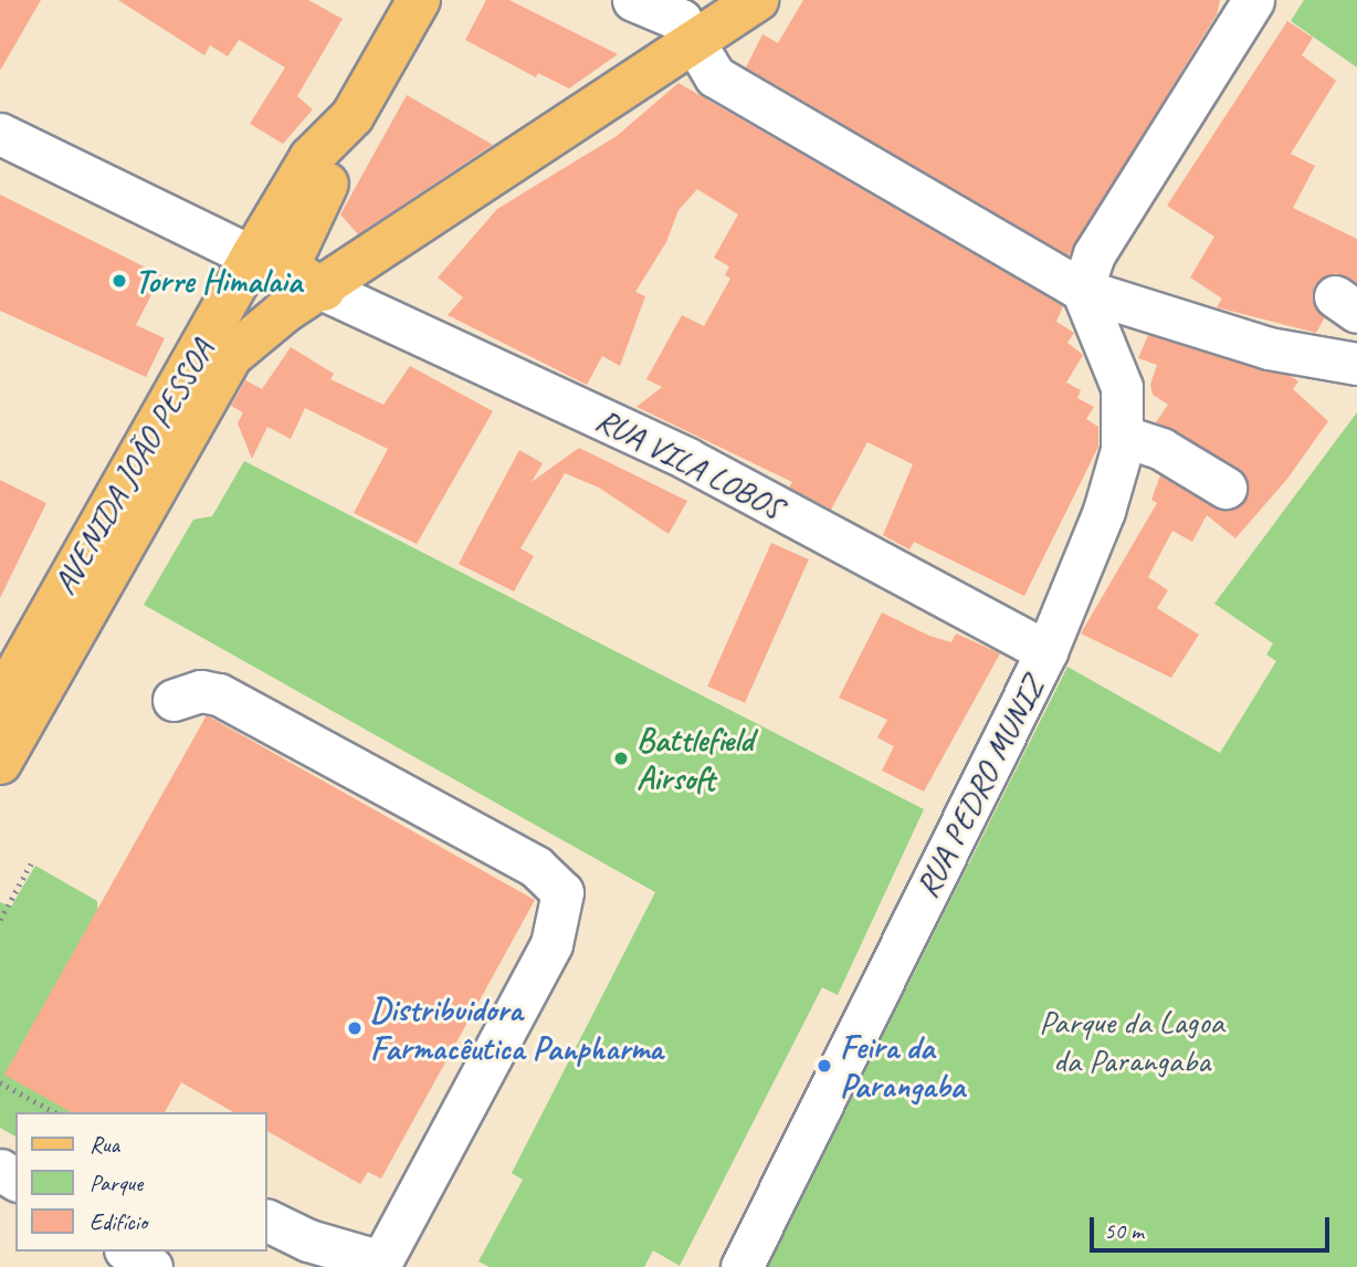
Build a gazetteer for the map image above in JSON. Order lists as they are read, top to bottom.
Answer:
{
  "streets": {
    "main road": ["AVENIDA JOÃO PESSOA"],
    "street": ["RUA VILA LOBOS", "RUA PEDRO MUNIZ"]
  },
  "crossings": [
    ["RUA VILA LOBOS", "AVENIDA JOÃO PESSOA"],
    ["RUA VILA LOBOS", "RUA PEDRO MUNIZ"]
  ],
  "parks": ["Parque da Lagoa da Parangaba"],
  "places": [
    "Torre Himalaia",
    "Battlefield Airsoft",
    "Distribuidora Farmacêutica Panpharma",
    "Feira da Parangaba"
  ],
  "legend": ["Rua", "Parque", "Edifício"],
  "scale_bar": "50 m"
}
